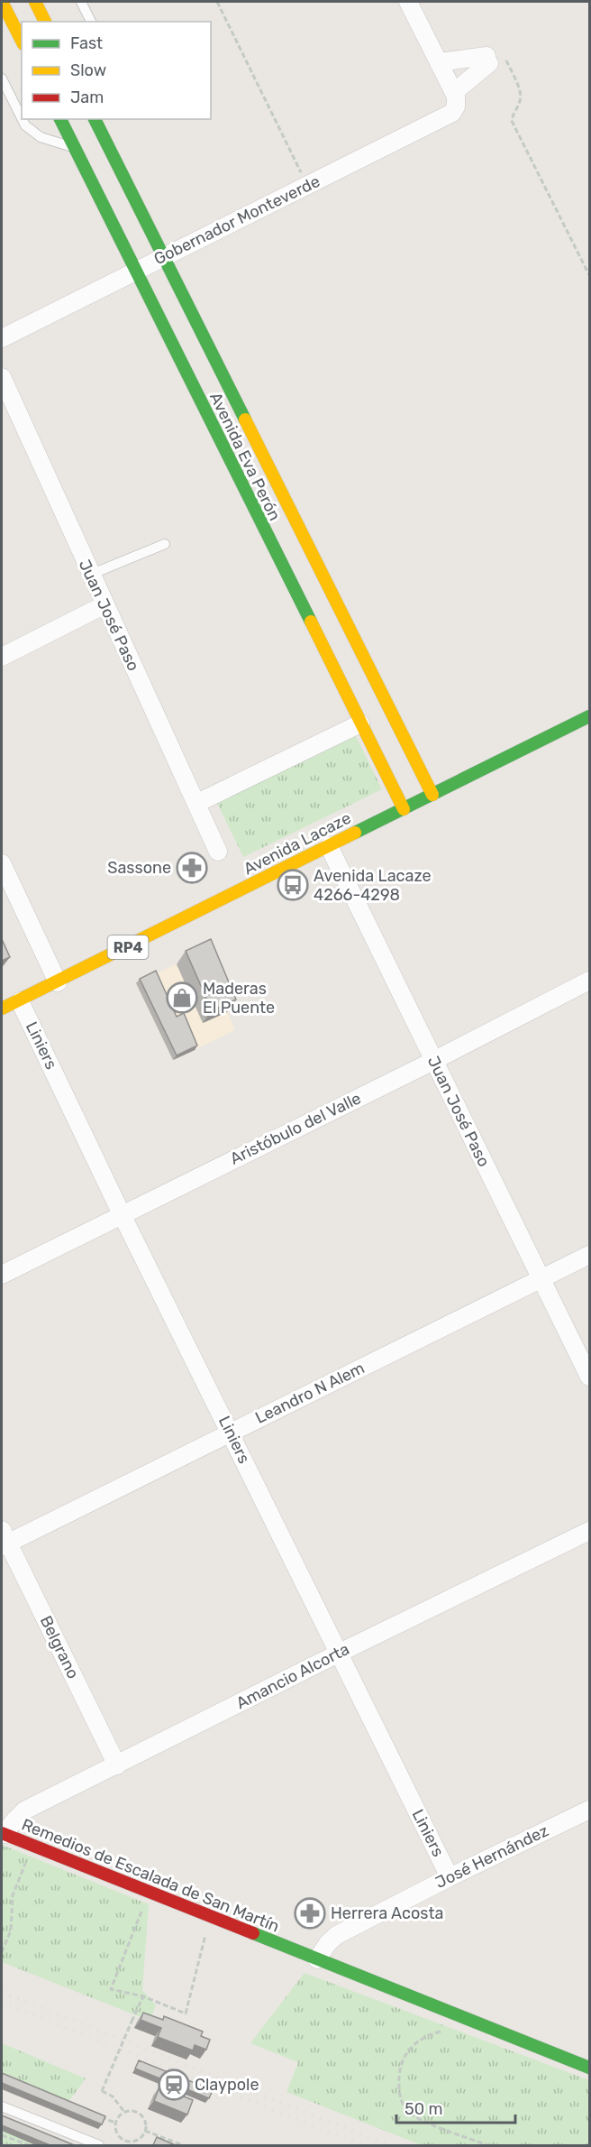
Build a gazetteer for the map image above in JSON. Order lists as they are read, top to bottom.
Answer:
{
  "streets": {
    "main road": [
      "Avenida Eva Perón",
      "Avenida Lacaze",
      "RP4",
      "Remedios de Escalada de San Martín"
    ],
    "street": [
      "Gobernador Monteverde",
      "Juan José Paso",
      "Liniers",
      "Aristóbulo del Valle",
      "Leandro N Alem",
      "Belgrano",
      "Amancio Alcorta",
      "José Hernández"
    ]
  },
  "crossings": [
    ["Gobernador Monteverde", "Avenida Eva Perón"],
    ["Avenida Eva Perón", "Avenida Lacaze"],
    ["Juan José Paso", "Avenida Lacaze"],
    ["Juan José Paso", "Aristóbulo del Valle"],
    ["Juan José Paso", "Leandro N Alem"],
    ["Avenida Lacaze", "Liniers"],
    ["Liniers", "Aristóbulo del Valle"],
    ["Liniers", "Leandro N Alem"],
    ["Liniers", "Amancio Alcorta"],
    ["Liniers", "José Hernández"],
    ["Leandro N Alem", "Belgrano"],
    ["Belgrano", "Amancio Alcorta"],
    ["Amancio Alcorta", "Remedios de Escalada de San Martín"],
    ["José Hernández", "Remedios de Escalada de San Martín"]
  ],
  "places": {
    "pharmacy": ["Sassone", "Herrera Acosta"],
    "bus stop": ["Avenida Lacaze 4266-4298"],
    "shop": ["Maderas El Puente"],
    "station": ["Claypole"]
  },
  "legend": ["Fast", "Slow", "Jam"],
  "scale_bar": "50 m"
}
